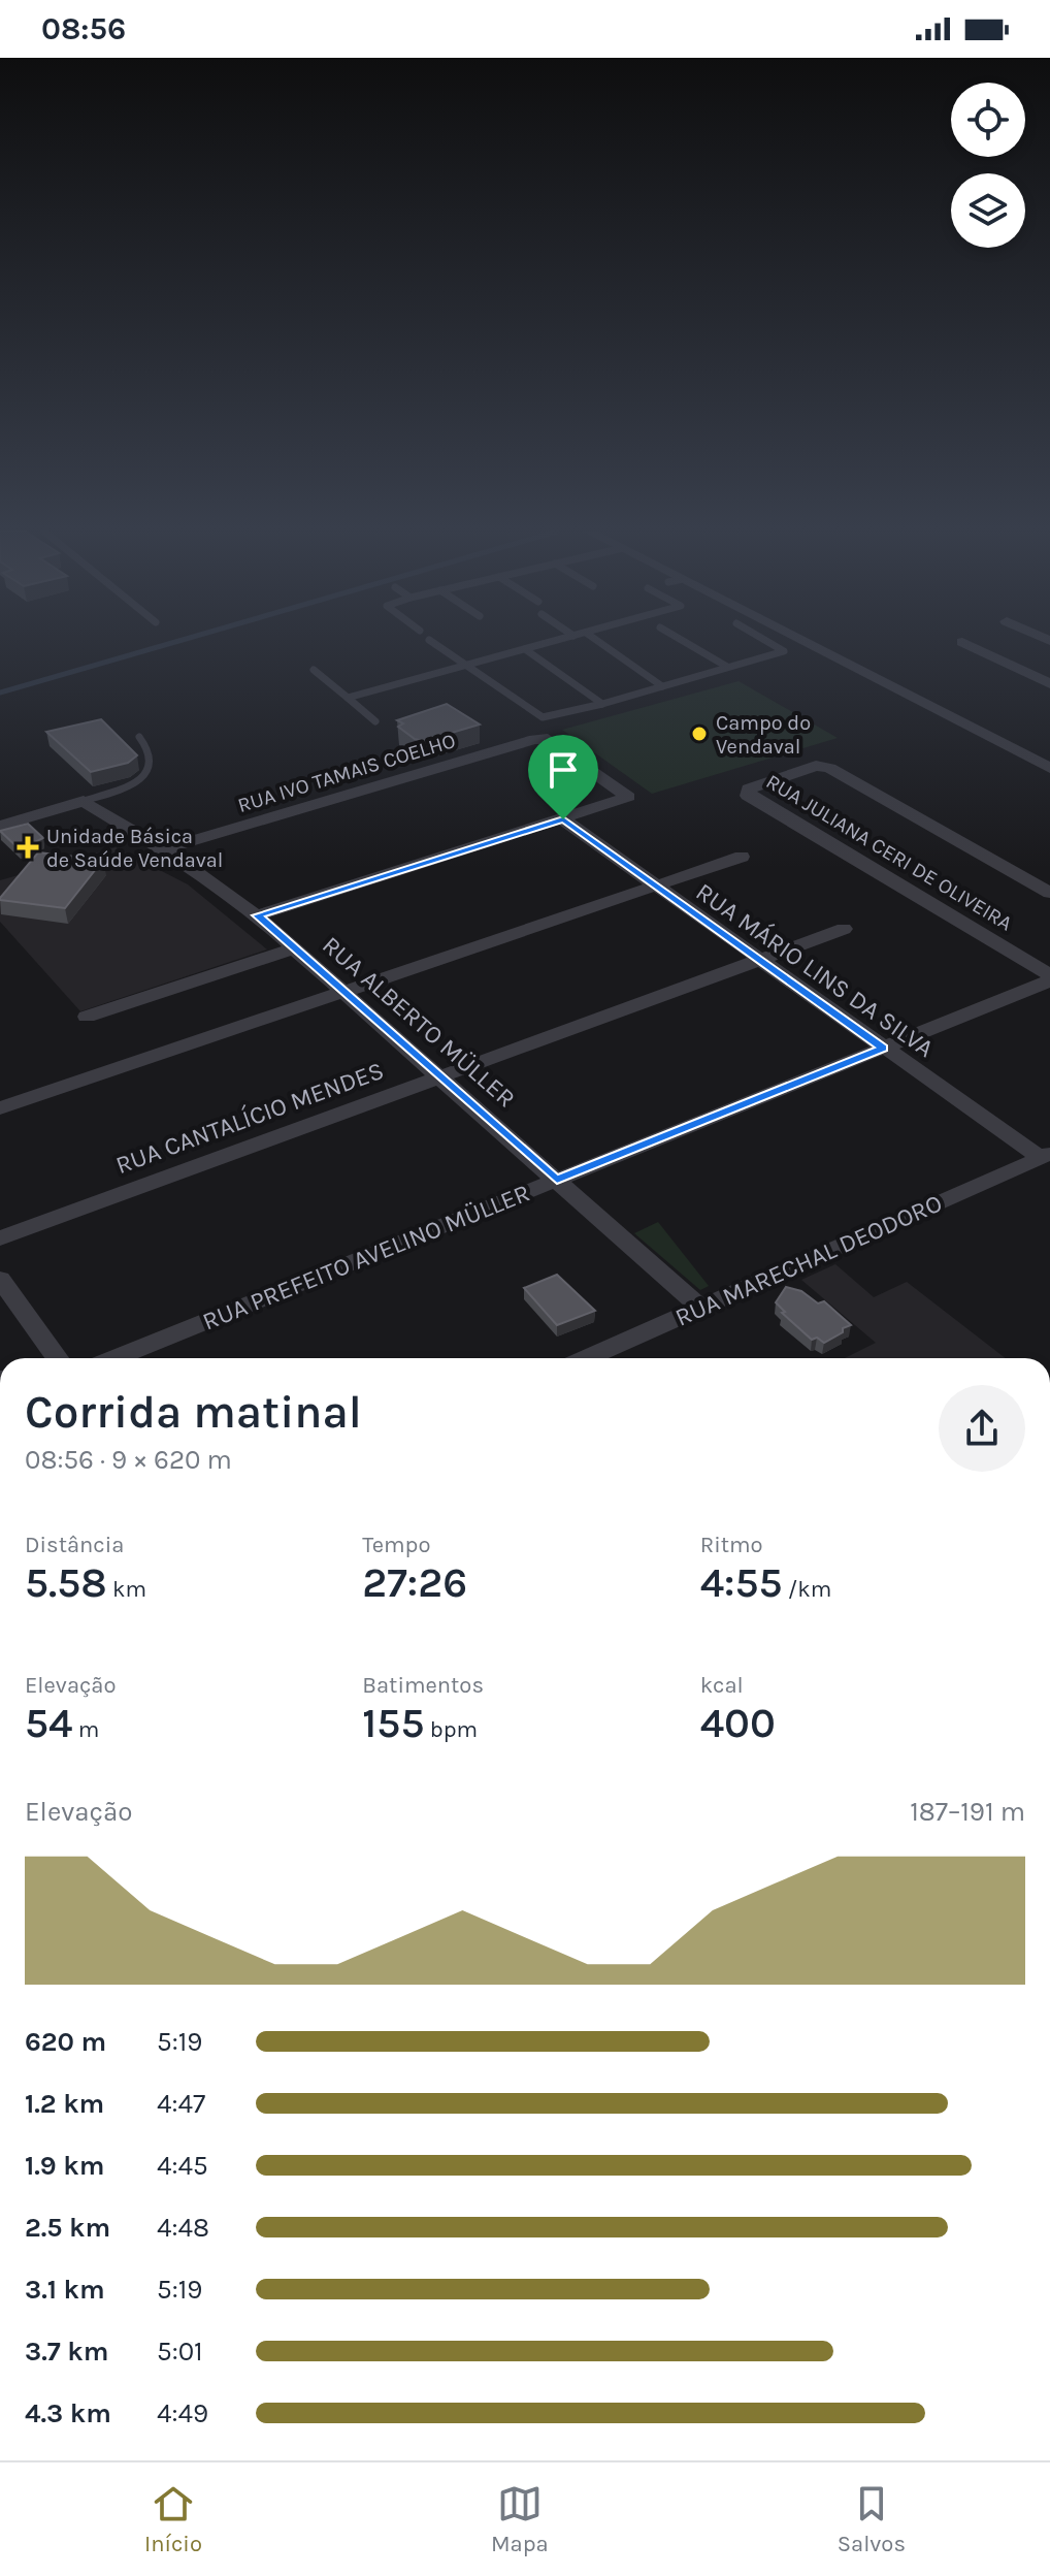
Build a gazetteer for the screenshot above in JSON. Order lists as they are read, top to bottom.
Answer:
{
  "streets": {
    "street": [
      "RUA IVO TAMAIS COELHO",
      "RUA JULIANA CERI DE OLIVEIRA",
      "RUA MÁRIO LINS DA SILVA",
      "RUA ALBERTO MÜLLER",
      "RUA CANTALÍCIO MENDES",
      "RUA PREFEITO AVELINO MÜLLER",
      "RUA MARECHAL DEODORO"
    ]
  },
  "crossings": [
    ["RUA IVO TAMAIS COELHO", "RUA MÁRIO LINS DA SILVA"],
    ["RUA IVO TAMAIS COELHO", "RUA ALBERTO MÜLLER"],
    ["RUA JULIANA CERI DE OLIVEIRA", "RUA PREFEITO AVELINO MÜLLER"],
    ["RUA MÁRIO LINS DA SILVA", "RUA CANTALÍCIO MENDES"],
    ["RUA MÁRIO LINS DA SILVA", "RUA PREFEITO AVELINO MÜLLER"],
    ["RUA MÁRIO LINS DA SILVA", "RUA MARECHAL DEODORO"],
    ["RUA ALBERTO MÜLLER", "RUA CANTALÍCIO MENDES"],
    ["RUA ALBERTO MÜLLER", "RUA PREFEITO AVELINO MÜLLER"],
    ["RUA ALBERTO MÜLLER", "RUA MARECHAL DEODORO"]
  ],
  "places": {
    "other": ["Campo do Vendaval"],
    "health": ["Unidade Básica de Saúde Vendaval"]
  },
  "page": {
    "status": "08:56",
    "heading": ["Corrida matinal", "08:56 · 9 × 620 m"],
    "stats": [
      ["Distância", "5.58 km"],
      ["Tempo", "27:26"],
      ["Ritmo", "4:55 /km"],
      ["Elevação", "54 m"],
      ["Batimentos", "155 bpm"],
      ["kcal", "400"]
    ],
    "chart": ["Elevação", "187–191 m"],
    "list": [
      {
        "name": "620 m",
        "note": "5:19"
      },
      {
        "name": "1.2 km",
        "note": "4:47"
      },
      {
        "name": "1.9 km",
        "note": "4:45"
      },
      {
        "name": "2.5 km",
        "note": "4:48"
      },
      {
        "name": "3.1 km",
        "note": "5:19"
      },
      {
        "name": "3.7 km",
        "note": "5:01"
      },
      {
        "name": "4.3 km",
        "note": "4:49"
      }
    ],
    "tabs": ["Início", "Mapa", "Salvos"]
  }
}
